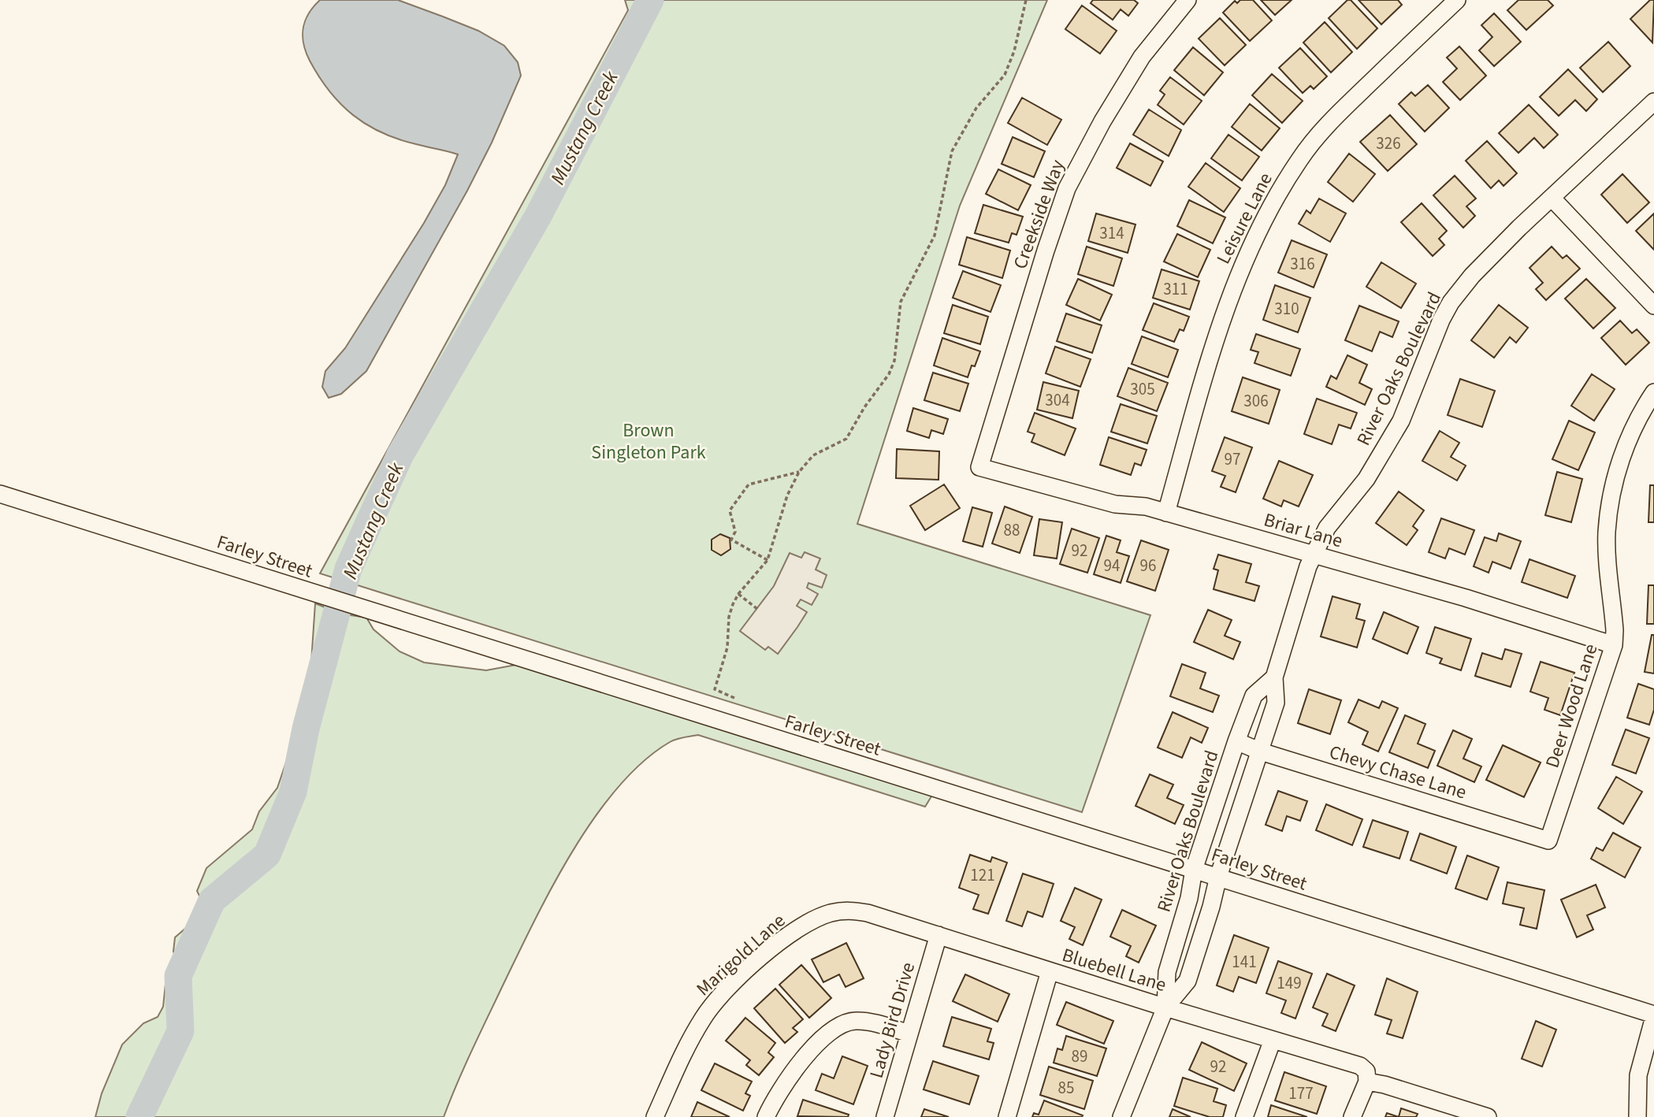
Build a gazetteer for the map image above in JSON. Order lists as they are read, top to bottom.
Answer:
{
  "streets": {
    "street": [
      "Creekside Way",
      "Leisure Lane",
      "River Oaks Boulevard",
      "Briar Lane",
      "Farley Street",
      "Deer Wood Lane",
      "Chevy Chase Lane",
      "Marigold Lane",
      "Bluebell Lane",
      "Lady Bird Drive"
    ]
  },
  "crossings": [
    ["Creekside Way", "Briar Lane"],
    ["Leisure Lane", "Briar Lane"],
    ["River Oaks Boulevard", "Briar Lane"],
    ["River Oaks Boulevard", "Farley Street"],
    ["River Oaks Boulevard", "Chevy Chase Lane"],
    ["River Oaks Boulevard", "Bluebell Lane"],
    ["Briar Lane", "Deer Wood Lane"],
    ["Deer Wood Lane", "Chevy Chase Lane"],
    ["Marigold Lane", "Bluebell Lane"],
    ["Bluebell Lane", "Lady Bird Drive"]
  ],
  "water": ["Mustang Creek"],
  "parks": ["Brown Singleton Park"],
  "house_numbers": [
    "326",
    "314",
    "316",
    "311",
    "310",
    "305",
    "304",
    "306",
    "97",
    "88",
    "92",
    "94",
    "96",
    "121",
    "141",
    "149",
    "89",
    "92",
    "85",
    "177"
  ]
}
